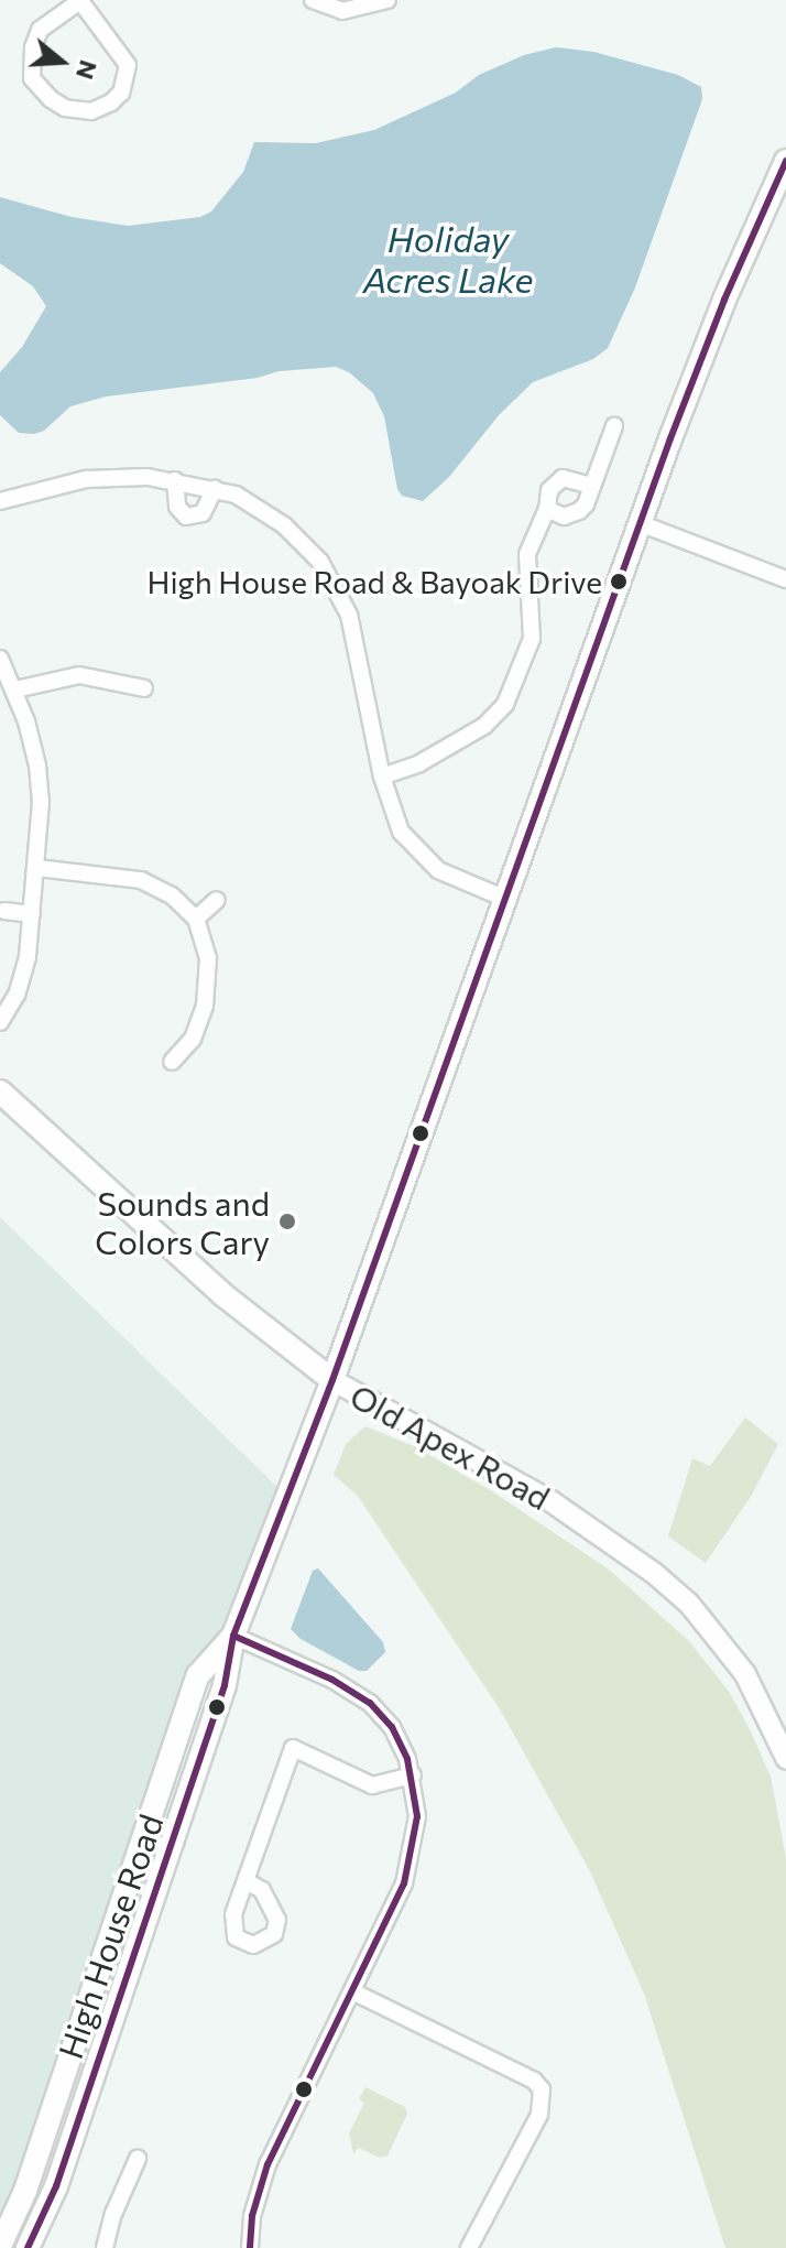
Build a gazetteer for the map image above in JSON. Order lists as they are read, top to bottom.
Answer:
{
  "streets": {
    "main road": ["Old Apex Road", "High House Road"]
  },
  "crossings": [
    ["Old Apex Road", "High House Road"]
  ],
  "water": ["Holiday Acres Lake"],
  "places": ["High House Road & Bayoak Drive", "Sounds and Colors Cary"],
  "north": "right"
}
